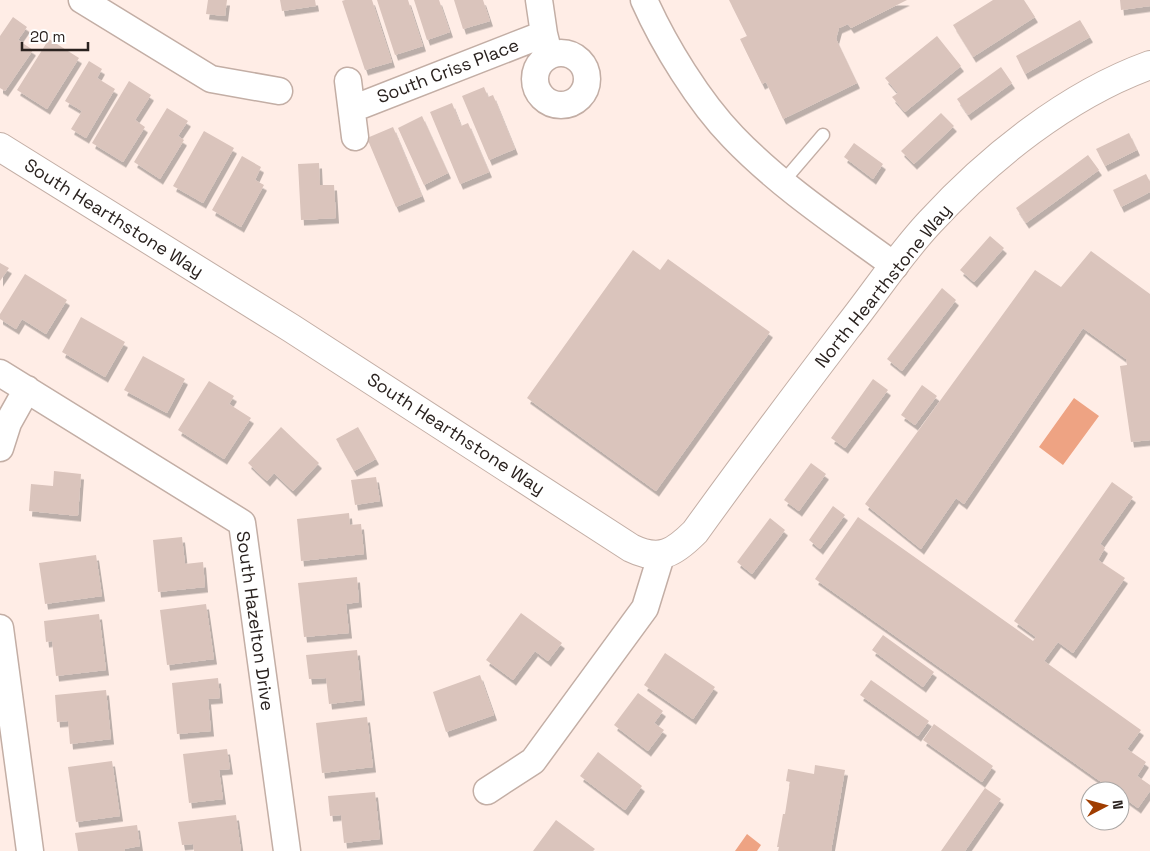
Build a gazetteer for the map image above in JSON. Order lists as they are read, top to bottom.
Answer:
{
  "streets": {
    "street": [
      "South Criss Place",
      "South Hearthstone Way",
      "North Hearthstone Way",
      "South Hazelton Drive"
    ]
  },
  "crossings": [
    ["South Hearthstone Way", "North Hearthstone Way"]
  ],
  "scale_bar": "20 m",
  "north": "right"
}
